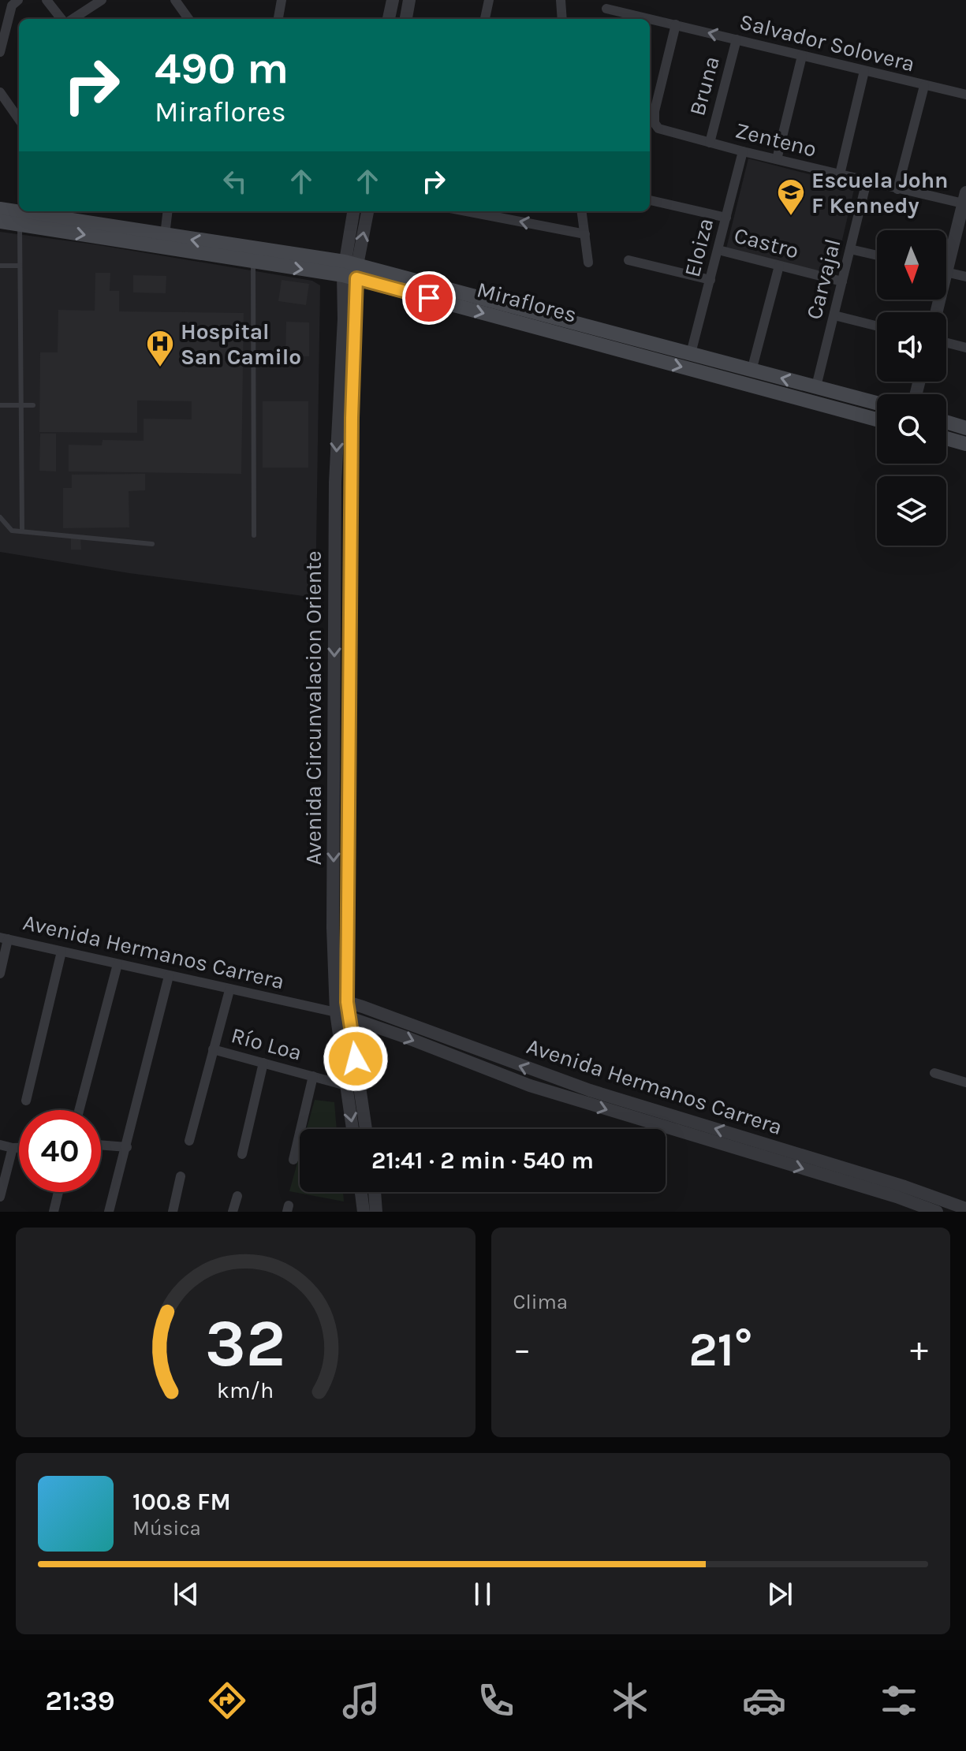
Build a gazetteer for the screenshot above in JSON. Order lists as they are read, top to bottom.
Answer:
{
  "streets": {
    "main road": ["Miraflores"],
    "street": [
      "Salvador Solovera",
      "Bruna",
      "Zenteno",
      "Castro",
      "Eloiza",
      "Carvajal",
      "Avenida Circunvalacion Oriente",
      "Avenida Hermanos Carrera",
      "Río Loa"
    ]
  },
  "crossings": [
    ["Salvador Solovera", "Bruna"],
    ["Salvador Solovera", "Zenteno"],
    ["Bruna", "Zenteno"],
    ["Zenteno", "Eloiza"],
    ["Zenteno", "Carvajal"],
    ["Castro", "Eloiza"],
    ["Castro", "Carvajal"],
    ["Eloiza", "Miraflores"],
    ["Carvajal", "Miraflores"],
    ["Miraflores", "Avenida Circunvalacion Oriente"],
    ["Avenida Circunvalacion Oriente", "Avenida Hermanos Carrera"],
    ["Avenida Circunvalacion Oriente", "Río Loa"]
  ],
  "places": {
    "school or university": ["Escuela John F Kennedy"],
    "hospital": ["Hospital San Camilo"]
  },
  "north": "bottom",
  "page": {
    "turn": ["490 m", "Miraflores"],
    "limit": "40",
    "trip": "21:41 · 2 min · 540 m",
    "tile": "Clima",
    "heat": ["−", "21°", "+"],
    "song": ["100.8 FM", "Música"],
    "tabs": "21:39",
    "gauge": ["32", "km/h"]
  }
}
